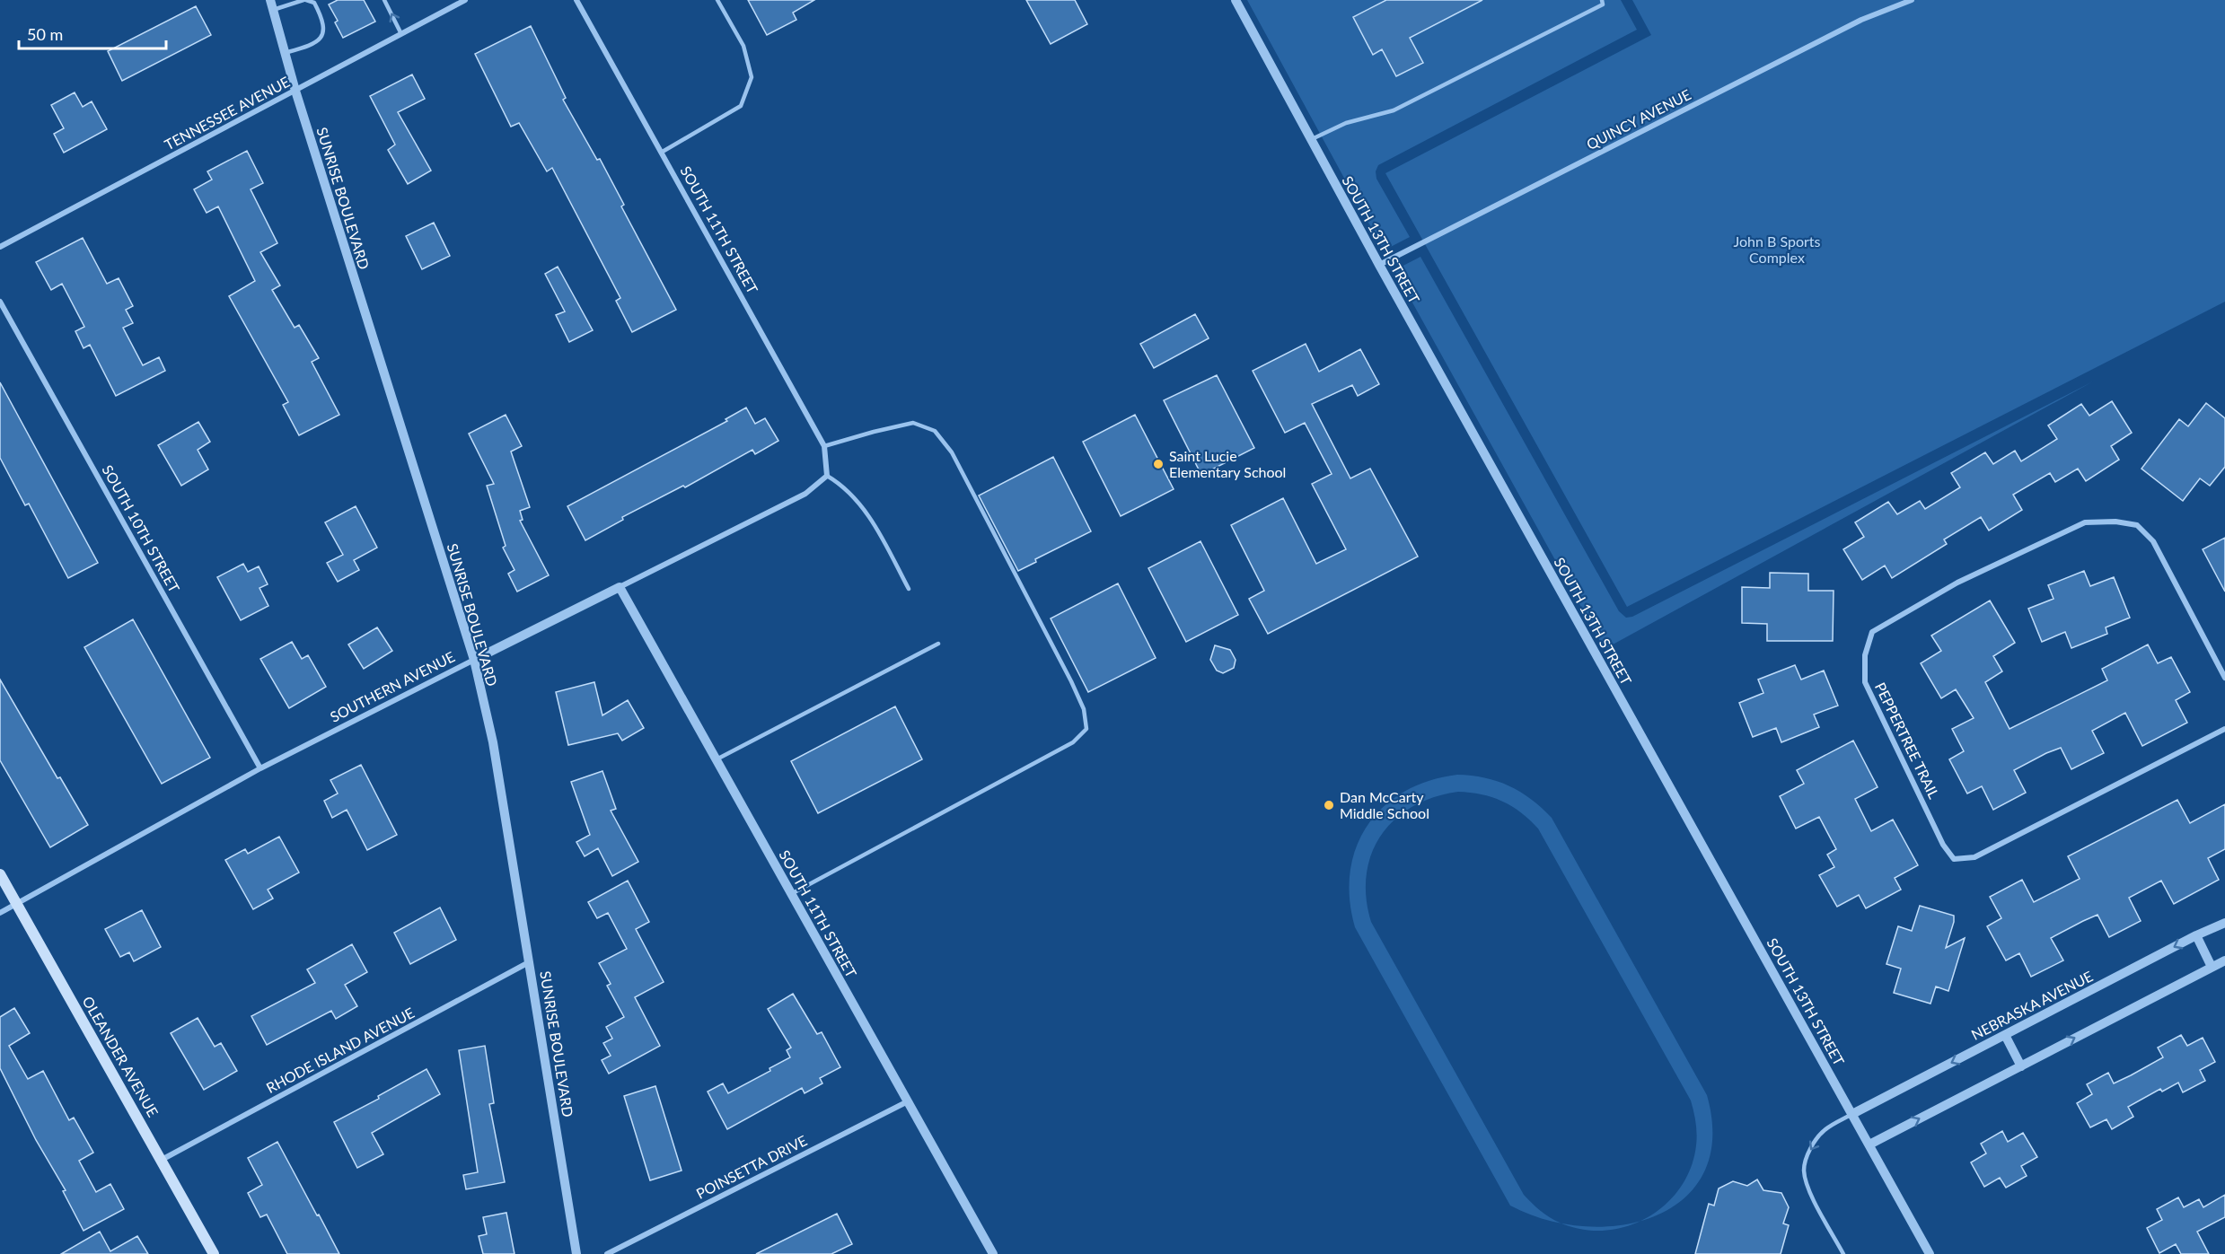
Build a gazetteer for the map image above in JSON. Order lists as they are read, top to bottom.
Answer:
{
  "streets": {
    "main road": ["OLEANDER AVENUE"],
    "street": [
      "TENNESSEE AVENUE",
      "QUINCY AVENUE",
      "SUNRISE BOULEVARD",
      "SOUTH 11TH STREET",
      "SOUTH 13TH STREET",
      "SOUTH 10TH STREET",
      "SOUTHERN AVENUE",
      "PEPPERTREE TRAIL",
      "NEBRASKA AVENUE",
      "RHODE ISLAND AVENUE",
      "POINSETTA DRIVE"
    ]
  },
  "crossings": [
    ["TENNESSEE AVENUE", "SUNRISE BOULEVARD"],
    ["QUINCY AVENUE", "SOUTH 13TH STREET"],
    ["SUNRISE BOULEVARD", "SOUTHERN AVENUE"],
    ["SUNRISE BOULEVARD", "RHODE ISLAND AVENUE"],
    ["SOUTH 11TH STREET", "SOUTHERN AVENUE"],
    ["SOUTH 11TH STREET", "POINSETTA DRIVE"],
    ["SOUTH 13TH STREET", "NEBRASKA AVENUE"],
    ["SOUTH 10TH STREET", "SOUTHERN AVENUE"],
    ["SOUTHERN AVENUE", "OLEANDER AVENUE"],
    ["RHODE ISLAND AVENUE", "OLEANDER AVENUE"]
  ],
  "parks": ["John B Sports Complex"],
  "places": ["Saint Lucie Elementary School", "Dan McCarty Middle School"],
  "scale_bar": "50 m"
}
